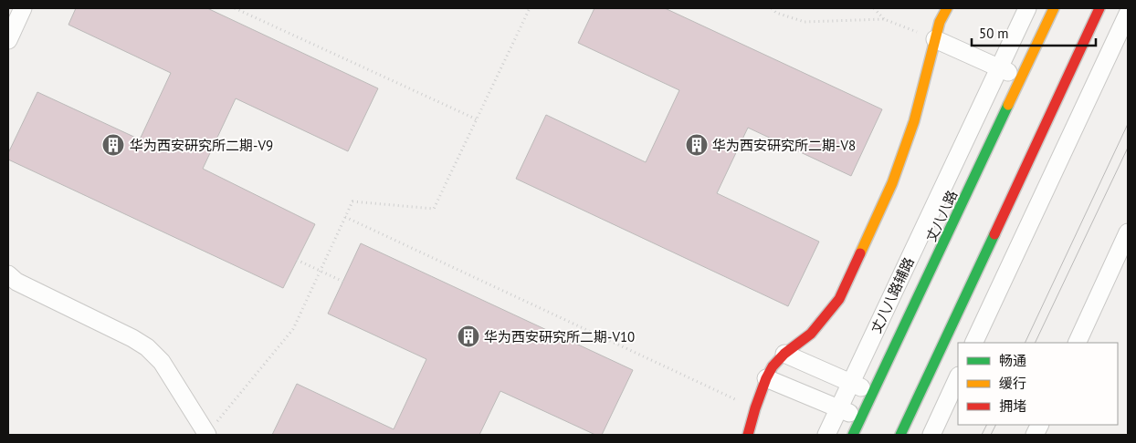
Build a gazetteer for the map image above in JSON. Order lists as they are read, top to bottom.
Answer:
{
  "streets": {
    "main road": ["丈八八路"],
    "street": ["丈八八路辅路"]
  },
  "places": {
    "building": ["华为西安研究所二期-V9", "华为西安研究所二期-V8", "华为西安研究所二期-V10"]
  },
  "legend": ["畅通", "缓行", "拥堵"],
  "scale_bar": "50 m"
}
